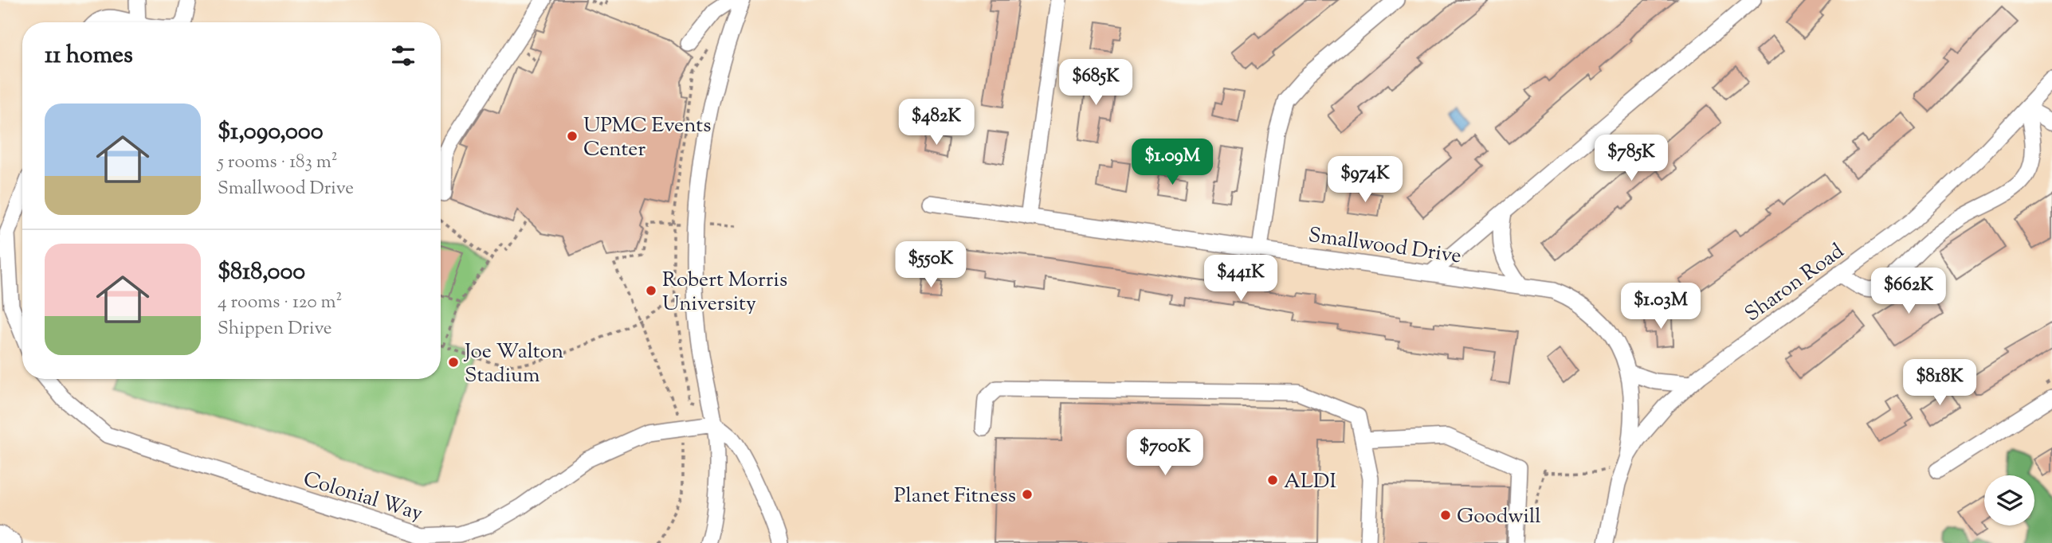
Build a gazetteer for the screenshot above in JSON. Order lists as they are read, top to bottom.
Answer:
{
  "streets": {
    "street": ["Smallwood Drive", "Sharon Road", "Colonial Way"]
  },
  "crossings": [
    ["Smallwood Drive", "Sharon Road"]
  ],
  "places": [
    "UPMC Events Center",
    "Robert Morris University",
    "Joe Walton Stadium",
    "ALDI",
    "Planet Fitness",
    "Goodwill"
  ],
  "page": {
    "heading": "11 homes",
    "price": [
      "$685K",
      "$482K",
      "$785K",
      "$1.09M",
      "$974K",
      "$550K",
      "$441K",
      "$662K",
      "$1.03M",
      "$818K",
      "$700K"
    ],
    "list": [
      {
        "name": "$1,090,000",
        "note": "5 rooms · 183 m² · Smallwood Drive"
      },
      {
        "name": "$818,000",
        "note": "4 rooms · 120 m² · Shippen Drive"
      }
    ]
  }
}
